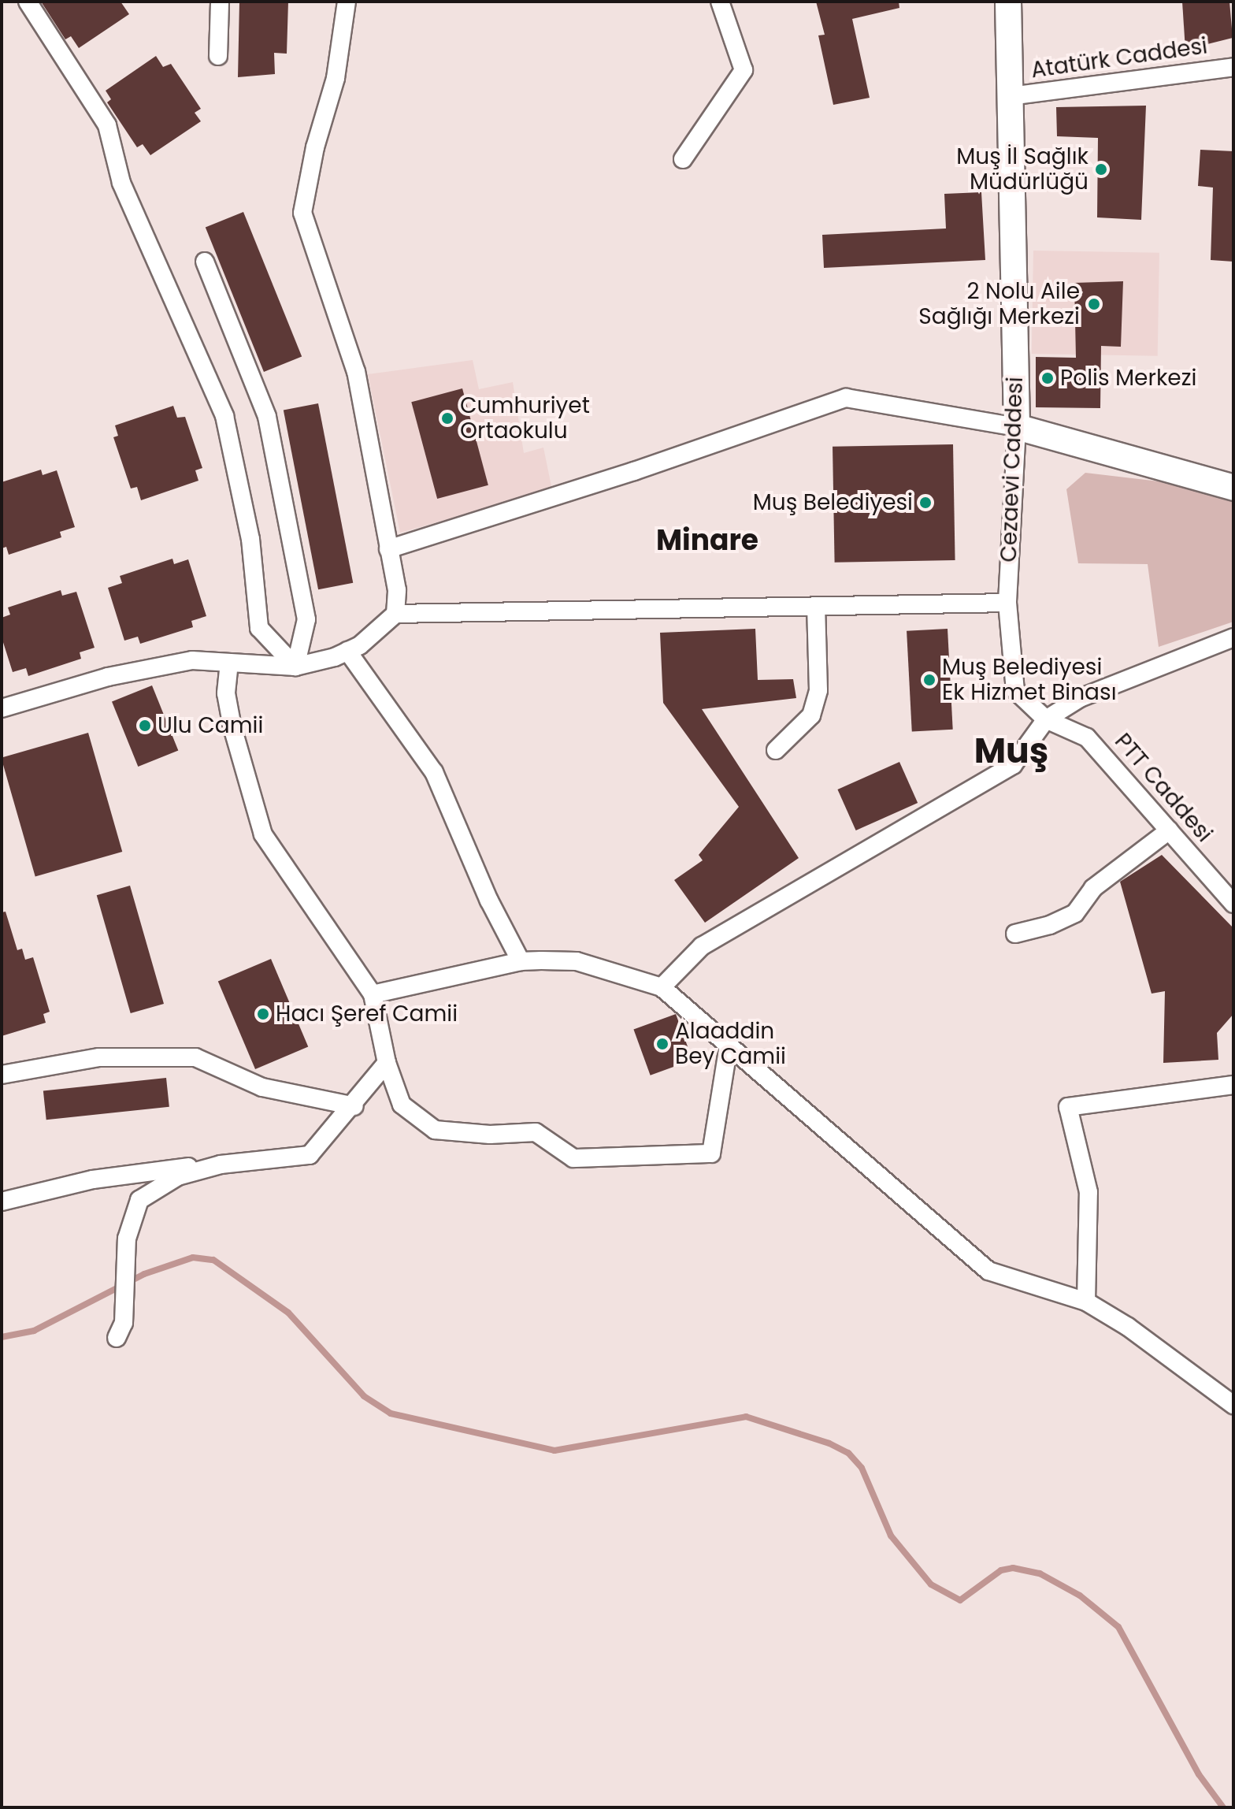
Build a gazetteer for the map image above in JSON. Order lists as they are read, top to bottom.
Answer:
{
  "streets": {
    "street": ["Atatürk Caddesi", "Cezaevi Caddesi", "PTT Caddesi"]
  },
  "crossings": [
    ["Atatürk Caddesi", "Cezaevi Caddesi"],
    ["Cezaevi Caddesi", "PTT Caddesi"]
  ],
  "districts": ["Minare", "Muş"],
  "places": [
    "Muş İl Sağlık Müdürlüğü",
    "2 Nolu Aile Sağlığı Merkezi",
    "Polis Merkezi",
    "Cumhuriyet Ortaokulu",
    "Muş Belediyesi",
    "Muş Belediyesi Ek Hizmet Binası",
    "Ulu Camii",
    "Hacı Şeref Camii",
    "Alaaddin Bey Camii"
  ]
}
